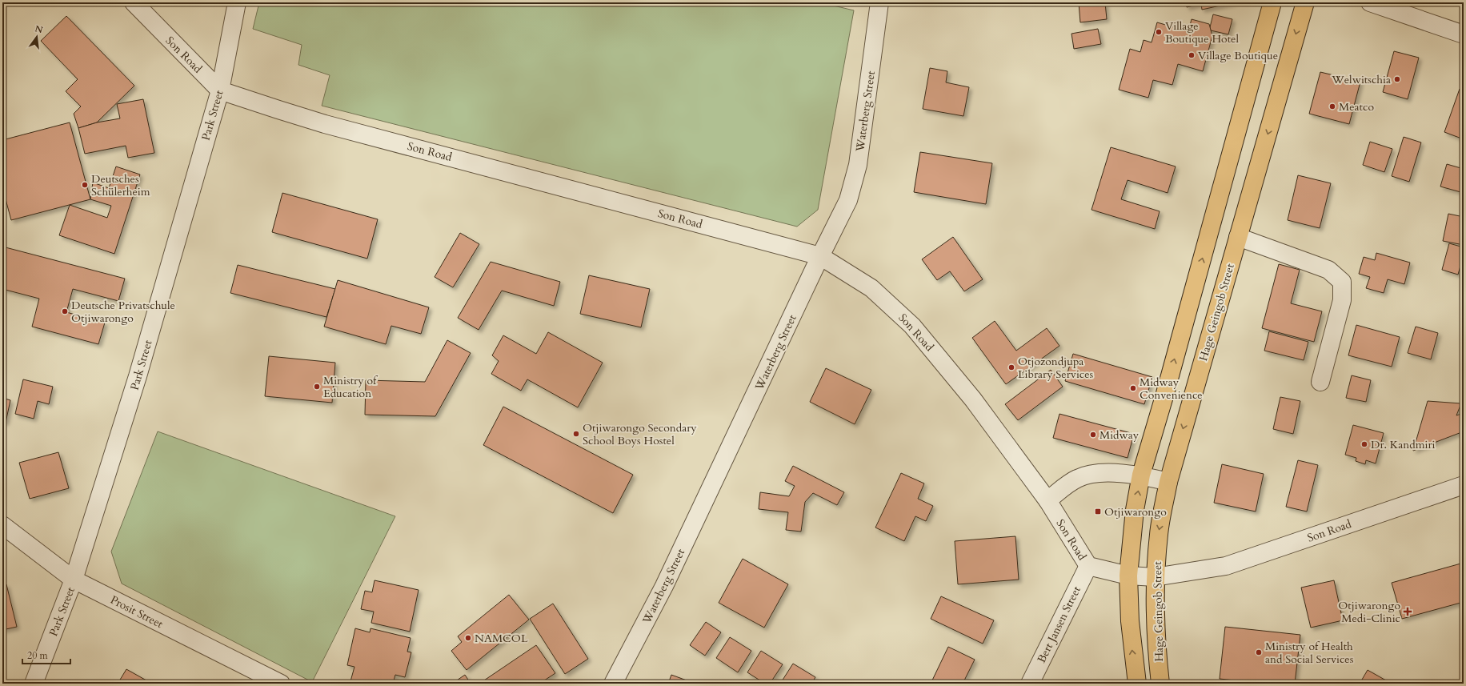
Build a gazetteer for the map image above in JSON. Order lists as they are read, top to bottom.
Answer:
{
  "streets": {
    "highway": ["Hage Geingob Street"],
    "street": [
      "Son Road",
      "Waterberg Street",
      "Park Street",
      "Prosit Street",
      "Bert Jansen Street"
    ]
  },
  "crossings": [
    ["Son Road", "Waterberg Street"],
    ["Son Road", "Park Street"],
    ["Son Road", "Hage Geingob Street"],
    ["Son Road", "Bert Jansen Street"],
    ["Park Street", "Prosit Street"]
  ],
  "places": {
    "other": [
      "Village Boutique Hotel",
      "Village Boutique",
      "Welwitschia",
      "Meatco",
      "Deutsches Schülerheim",
      "Deutsche Privatschule Otjiwarongo",
      "Otjozondjupa Library Services",
      "Ministry of Education",
      "Midway Convenience",
      "Otjiwarongo Secondary School Boys Hostel",
      "Midway",
      "Dr. Kandmiri",
      "NAMCOL",
      "Ministry of Health and Social Services"
    ],
    "transit": ["Otjiwarongo"],
    "health": ["Otjiwarongo Medi-Clinic"]
  },
  "scale_bar": "20 m",
  "north": "top"
}
